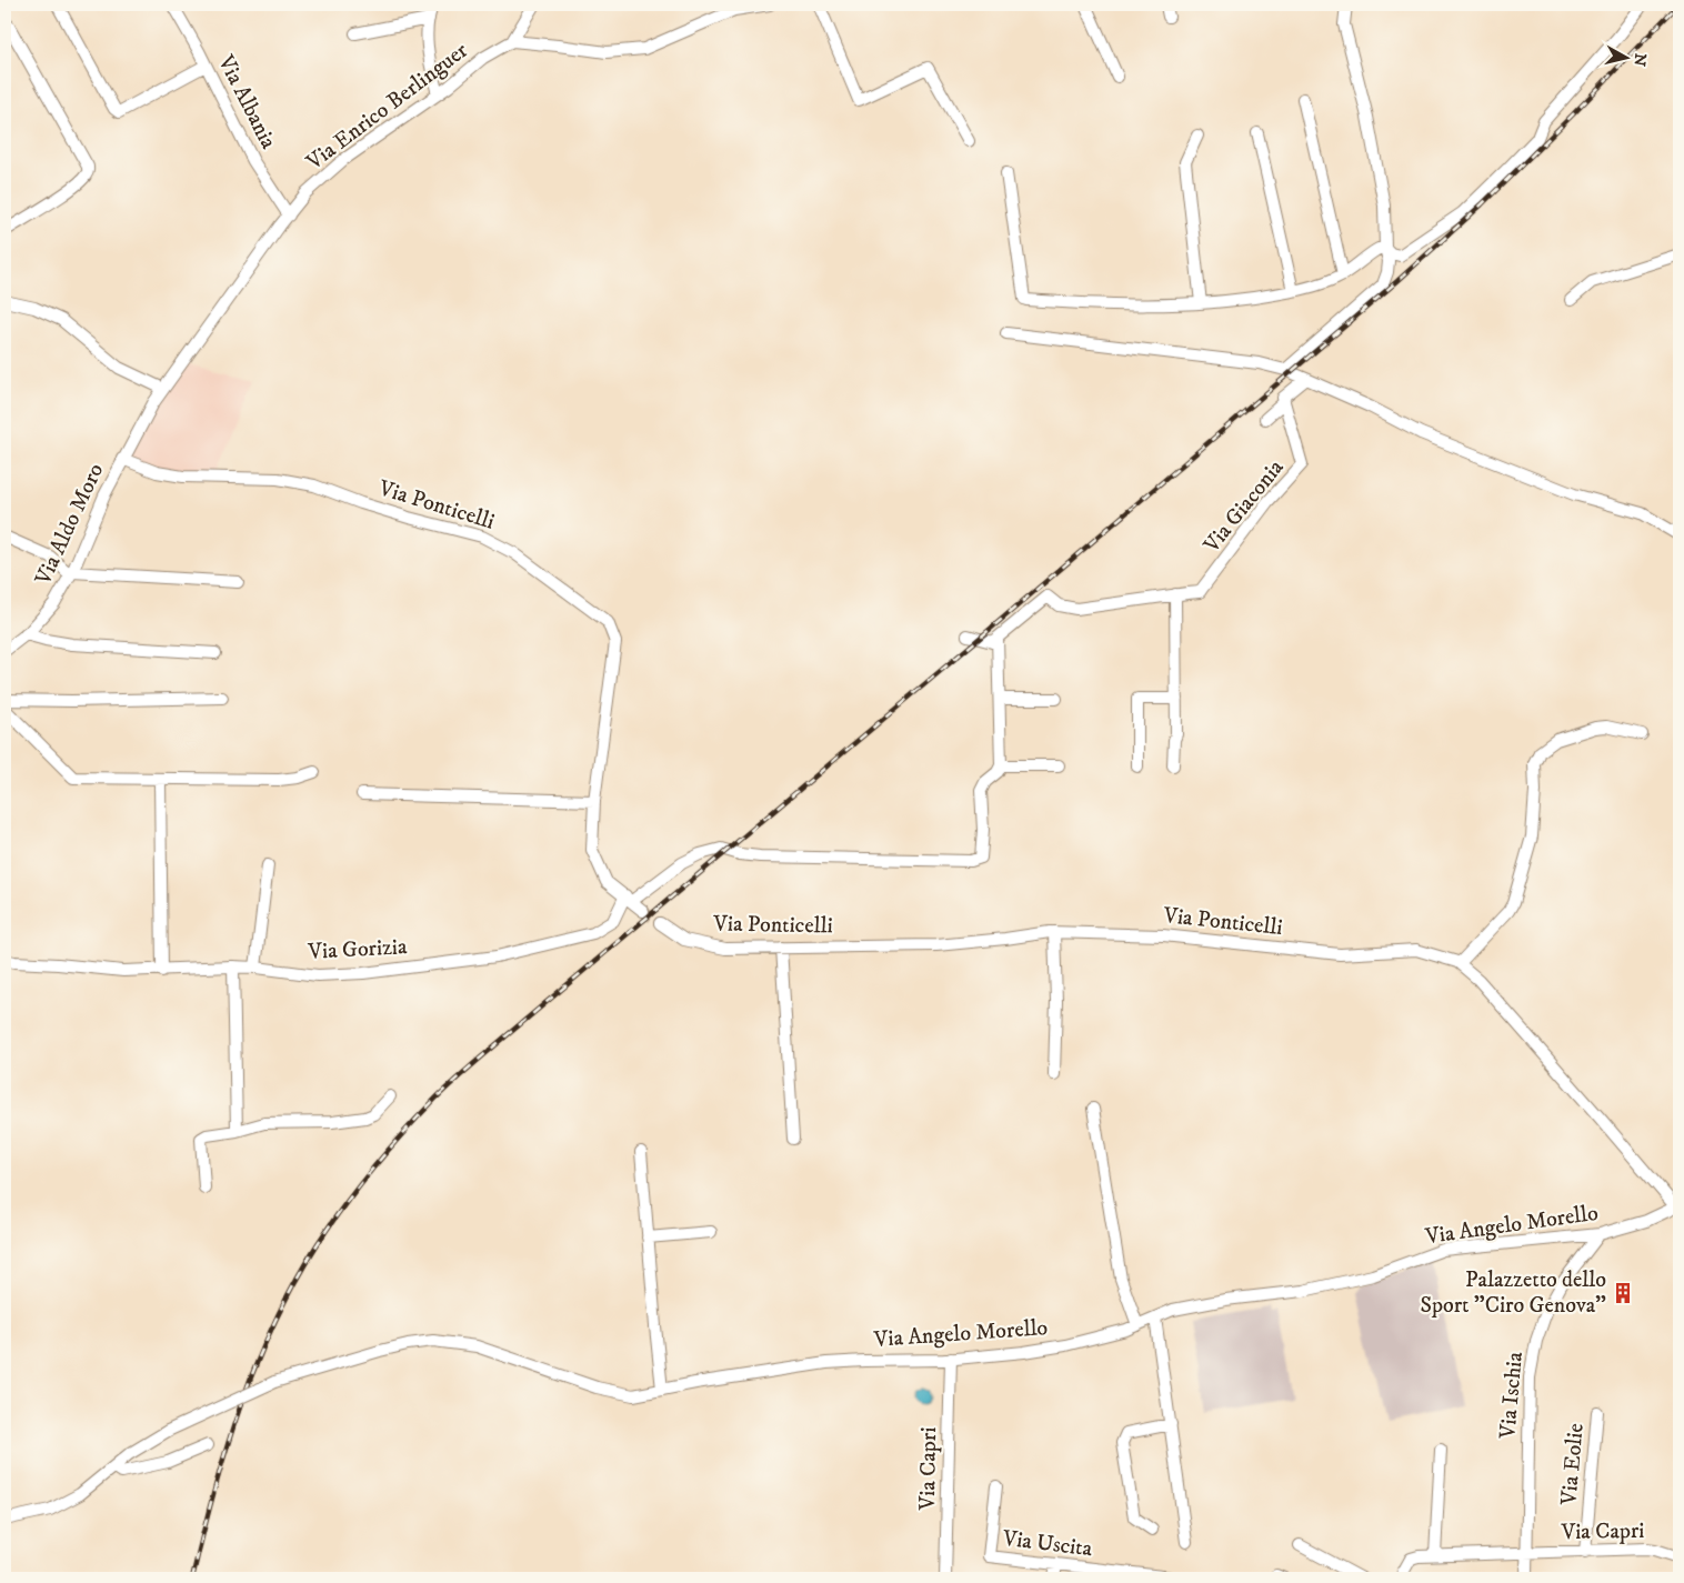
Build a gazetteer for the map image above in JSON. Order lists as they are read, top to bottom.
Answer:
{
  "streets": {
    "street": [
      "Via Albania",
      "Via Enrico Berlinguer",
      "Via Ponticelli",
      "Via Giaconia",
      "Via Aldo Moro",
      "Via Gorizia",
      "Via Angelo Morello",
      "Via Ischia",
      "Via Eolie",
      "Via Capri",
      "Via Uscita"
    ]
  },
  "crossings": [
    ["Via Albania", "Via Enrico Berlinguer"],
    ["Via Enrico Berlinguer", "Via Ponticelli"],
    ["Via Enrico Berlinguer", "Via Aldo Moro"],
    ["Via Ponticelli", "Via Aldo Moro"],
    ["Via Ponticelli", "Via Gorizia"],
    ["Via Ponticelli", "Via Angelo Morello"],
    ["Via Angelo Morello", "Via Ischia"],
    ["Via Angelo Morello", "Via Capri"],
    ["Via Ischia", "Via Capri"],
    ["Via Eolie", "Via Capri"]
  ],
  "places": {
    "building": ["Palazzetto dello Sport \"Ciro Genova\""]
  },
  "north": "right"
}
